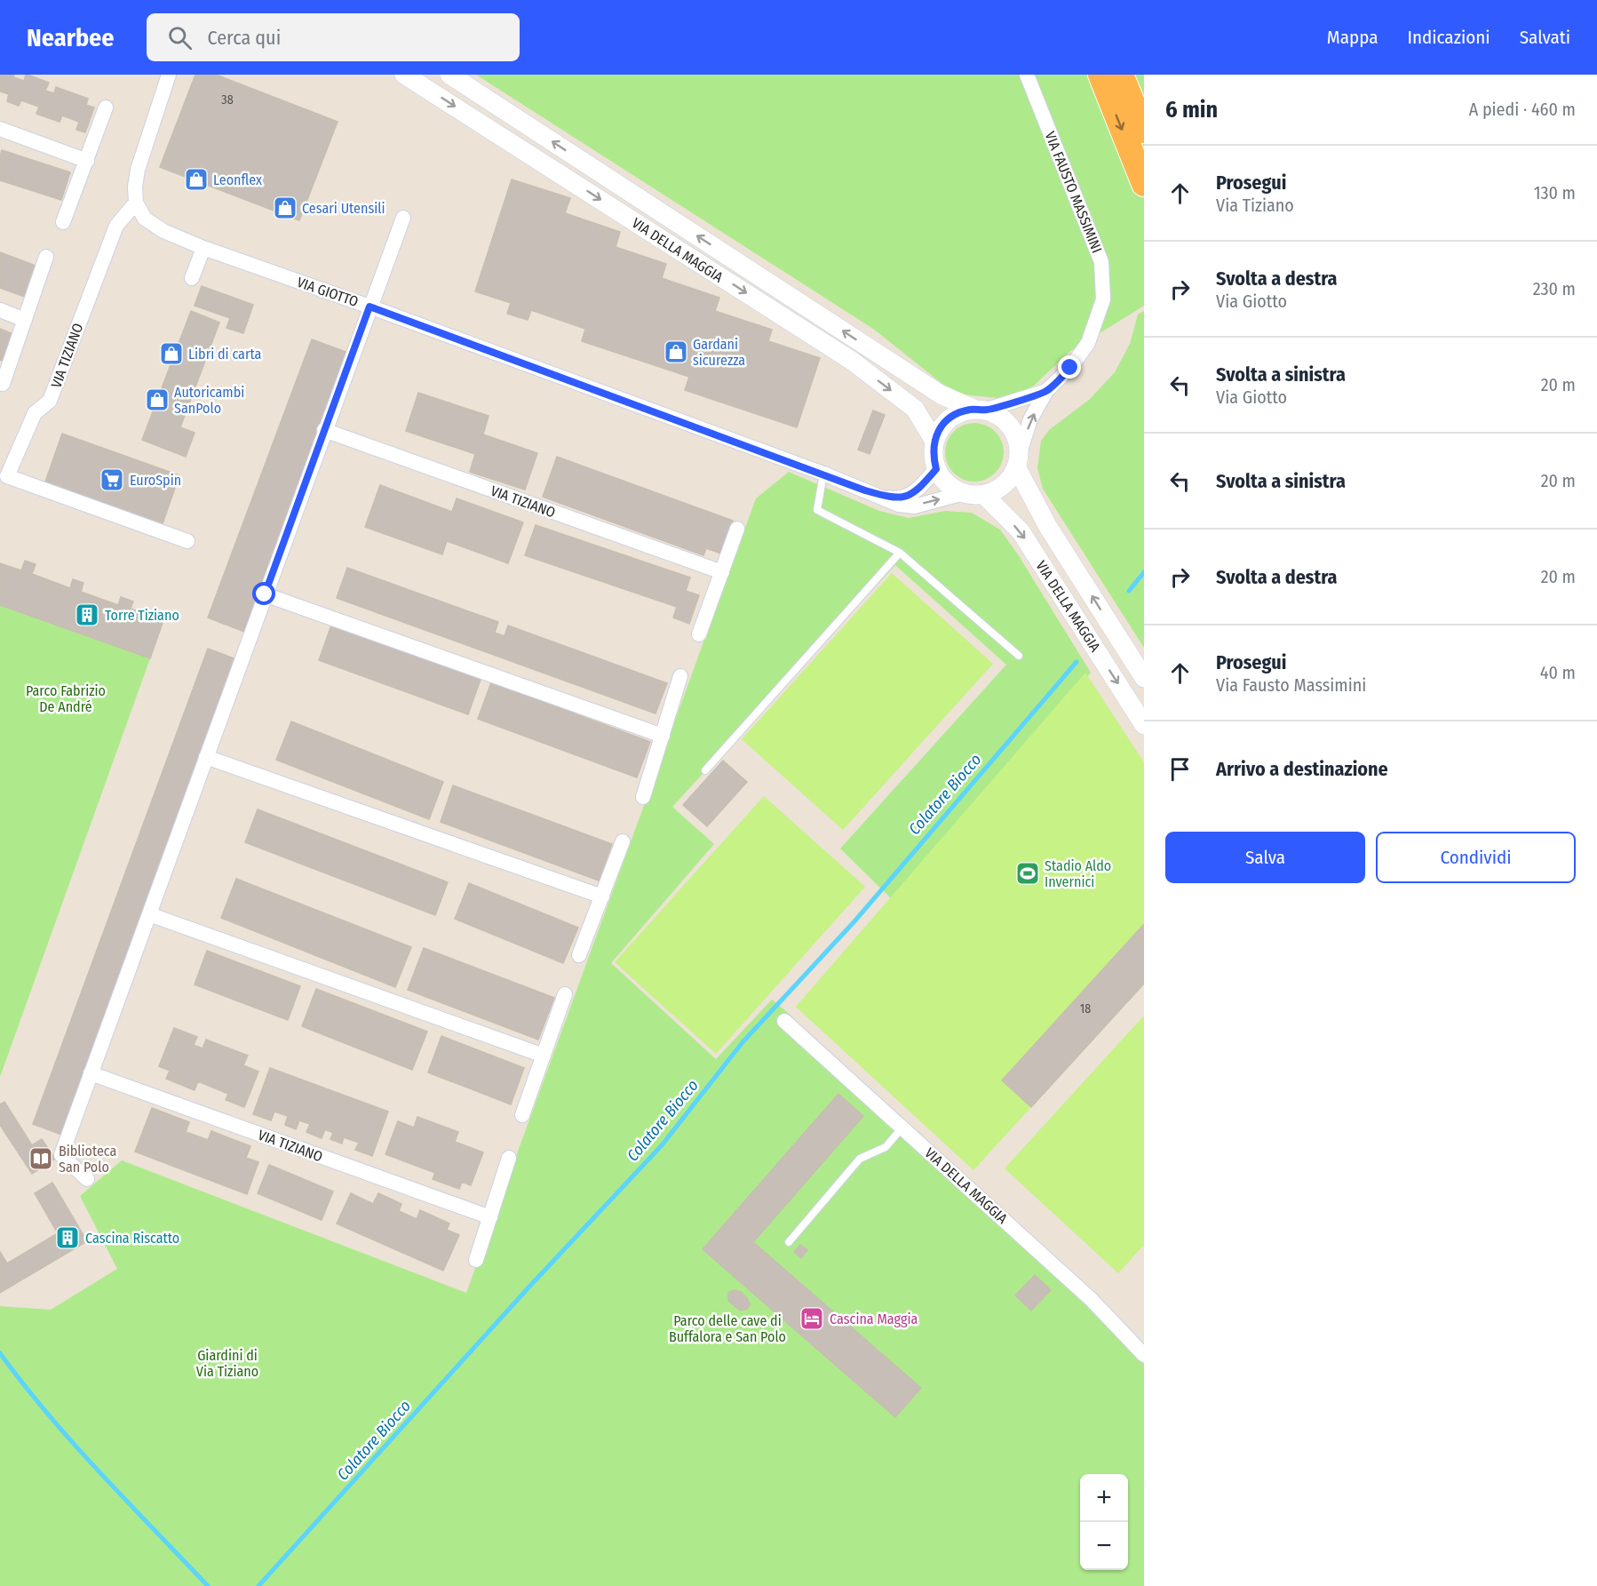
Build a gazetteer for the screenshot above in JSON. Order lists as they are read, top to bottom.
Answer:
{
  "streets": {
    "street": [
      "VIA FAUSTO MASSIMINI",
      "VIA DELLA MAGGIA",
      "VIA GIOTTO",
      "VIA TIZIANO"
    ]
  },
  "crossings": [
    ["VIA FAUSTO MASSIMINI", "VIA DELLA MAGGIA"],
    ["VIA FAUSTO MASSIMINI", "VIA GIOTTO"],
    ["VIA DELLA MAGGIA", "VIA GIOTTO"],
    ["VIA GIOTTO", "VIA TIZIANO"]
  ],
  "water": ["Colatore Biocco"],
  "parks": ["Parco Fabrizio De André", "Parco delle cave di Buffalora e San Polo", "Giardini di Via Tiziano"],
  "places": {
    "shop": [
      "Leonflex",
      "Cesari Utensili",
      "Gardani sicurezza",
      "Libri di carta",
      "Autoricambi SanPolo"
    ],
    "supermarket": ["EuroSpin"],
    "building": ["Torre Tiziano", "Cascina Riscatto"],
    "sports": ["Stadio Aldo Invernici"],
    "library": ["Biblioteca San Polo"],
    "hotel": ["Cascina Maggia"]
  },
  "house_numbers": ["38", "18"],
  "page": {
    "header": "Nearbee",
    "search": "Cerca qui",
    "nav": ["Mappa", "Indicazioni", "Salvati"],
    "heading": ["6 min", "A piedi · 460 m"],
    "list": [
      ["Prosegui", "Via Tiziano", "130 m"],
      ["Svolta a destra", "Via Giotto", "230 m"],
      ["Svolta a sinistra", "Via Giotto", "20 m"],
      ["Svolta a sinistra", "20 m"],
      ["Svolta a destra", "20 m"],
      ["Prosegui", "Via Fausto Massimini", "40 m"],
      "Arrivo a destinazione"
    ],
    "buttons": ["Salva", "Condividi"],
    "map_buttons": ["+", "−"]
  }
}
